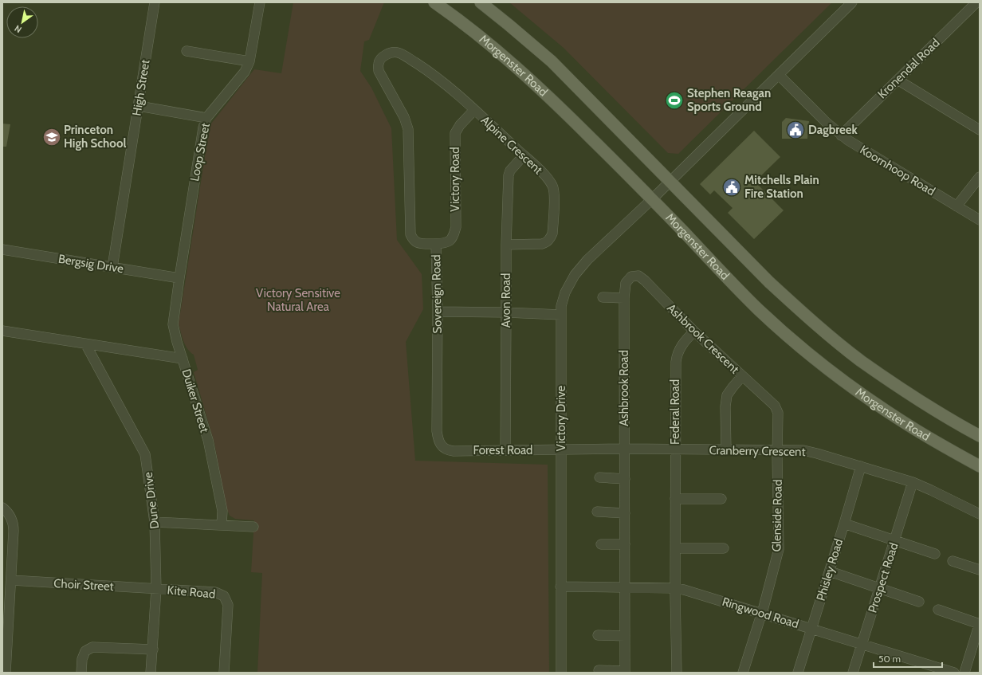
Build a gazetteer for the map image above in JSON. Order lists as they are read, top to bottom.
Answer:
{
  "streets": {
    "main road": ["Morgenster Road"],
    "street": [
      "Kronendal Road",
      "High Street",
      "Alpine Crescent",
      "Loop Street",
      "Koornhoop Road",
      "Victory Road",
      "Bergsig Drive",
      "Sovereign Road",
      "Avon Road",
      "Ashbrook Crescent",
      "Ashbrook Road",
      "Duiker Street",
      "Federal Road",
      "Victory Drive",
      "Forest Road",
      "Cranberry Crescent",
      "Dune Drive",
      "Glenside Road",
      "Phisley Road",
      "Prospect Road",
      "Choir Street",
      "Kite Road",
      "Ringwood Road"
    ]
  },
  "crossings": [
    ["Morgenster Road", "Victory Drive"],
    ["Kronendal Road", "Koornhoop Road"],
    ["High Street", "Bergsig Drive"],
    ["Alpine Crescent", "Victory Road"],
    ["Alpine Crescent", "Sovereign Road"],
    ["Alpine Crescent", "Avon Road"],
    ["Loop Street", "Bergsig Drive"],
    ["Loop Street", "Duiker Street"],
    ["Koornhoop Road", "Victory Drive"],
    ["Victory Road", "Sovereign Road"],
    ["Bergsig Drive", "Duiker Street"],
    ["Sovereign Road", "Forest Road"],
    ["Avon Road", "Forest Road"],
    ["Ashbrook Crescent", "Ashbrook Road"],
    ["Ashbrook Crescent", "Federal Road"],
    ["Ashbrook Crescent", "Cranberry Crescent"],
    ["Ashbrook Crescent", "Glenside Road"],
    ["Ashbrook Road", "Cranberry Crescent"],
    ["Ashbrook Road", "Ringwood Road"],
    ["Federal Road", "Cranberry Crescent"],
    ["Federal Road", "Ringwood Road"],
    ["Victory Drive", "Forest Road"],
    ["Victory Drive", "Cranberry Crescent"],
    ["Victory Drive", "Ringwood Road"],
    ["Forest Road", "Cranberry Crescent"],
    ["Cranberry Crescent", "Glenside Road"],
    ["Cranberry Crescent", "Phisley Road"],
    ["Cranberry Crescent", "Prospect Road"],
    ["Dune Drive", "Choir Street"],
    ["Dune Drive", "Kite Road"],
    ["Glenside Road", "Ringwood Road"],
    ["Phisley Road", "Ringwood Road"],
    ["Prospect Road", "Ringwood Road"],
    ["Choir Street", "Kite Road"]
  ],
  "parks": ["Victory Sensitive Natural Area"],
  "places": {
    "sports": ["Stephen Reagan Sports Ground"],
    "public building": ["Dagbreek", "Mitchells Plain Fire Station"],
    "school or university": ["Princeton High School"]
  },
  "scale_bar": "50 m",
  "north": "bottom left"
}
